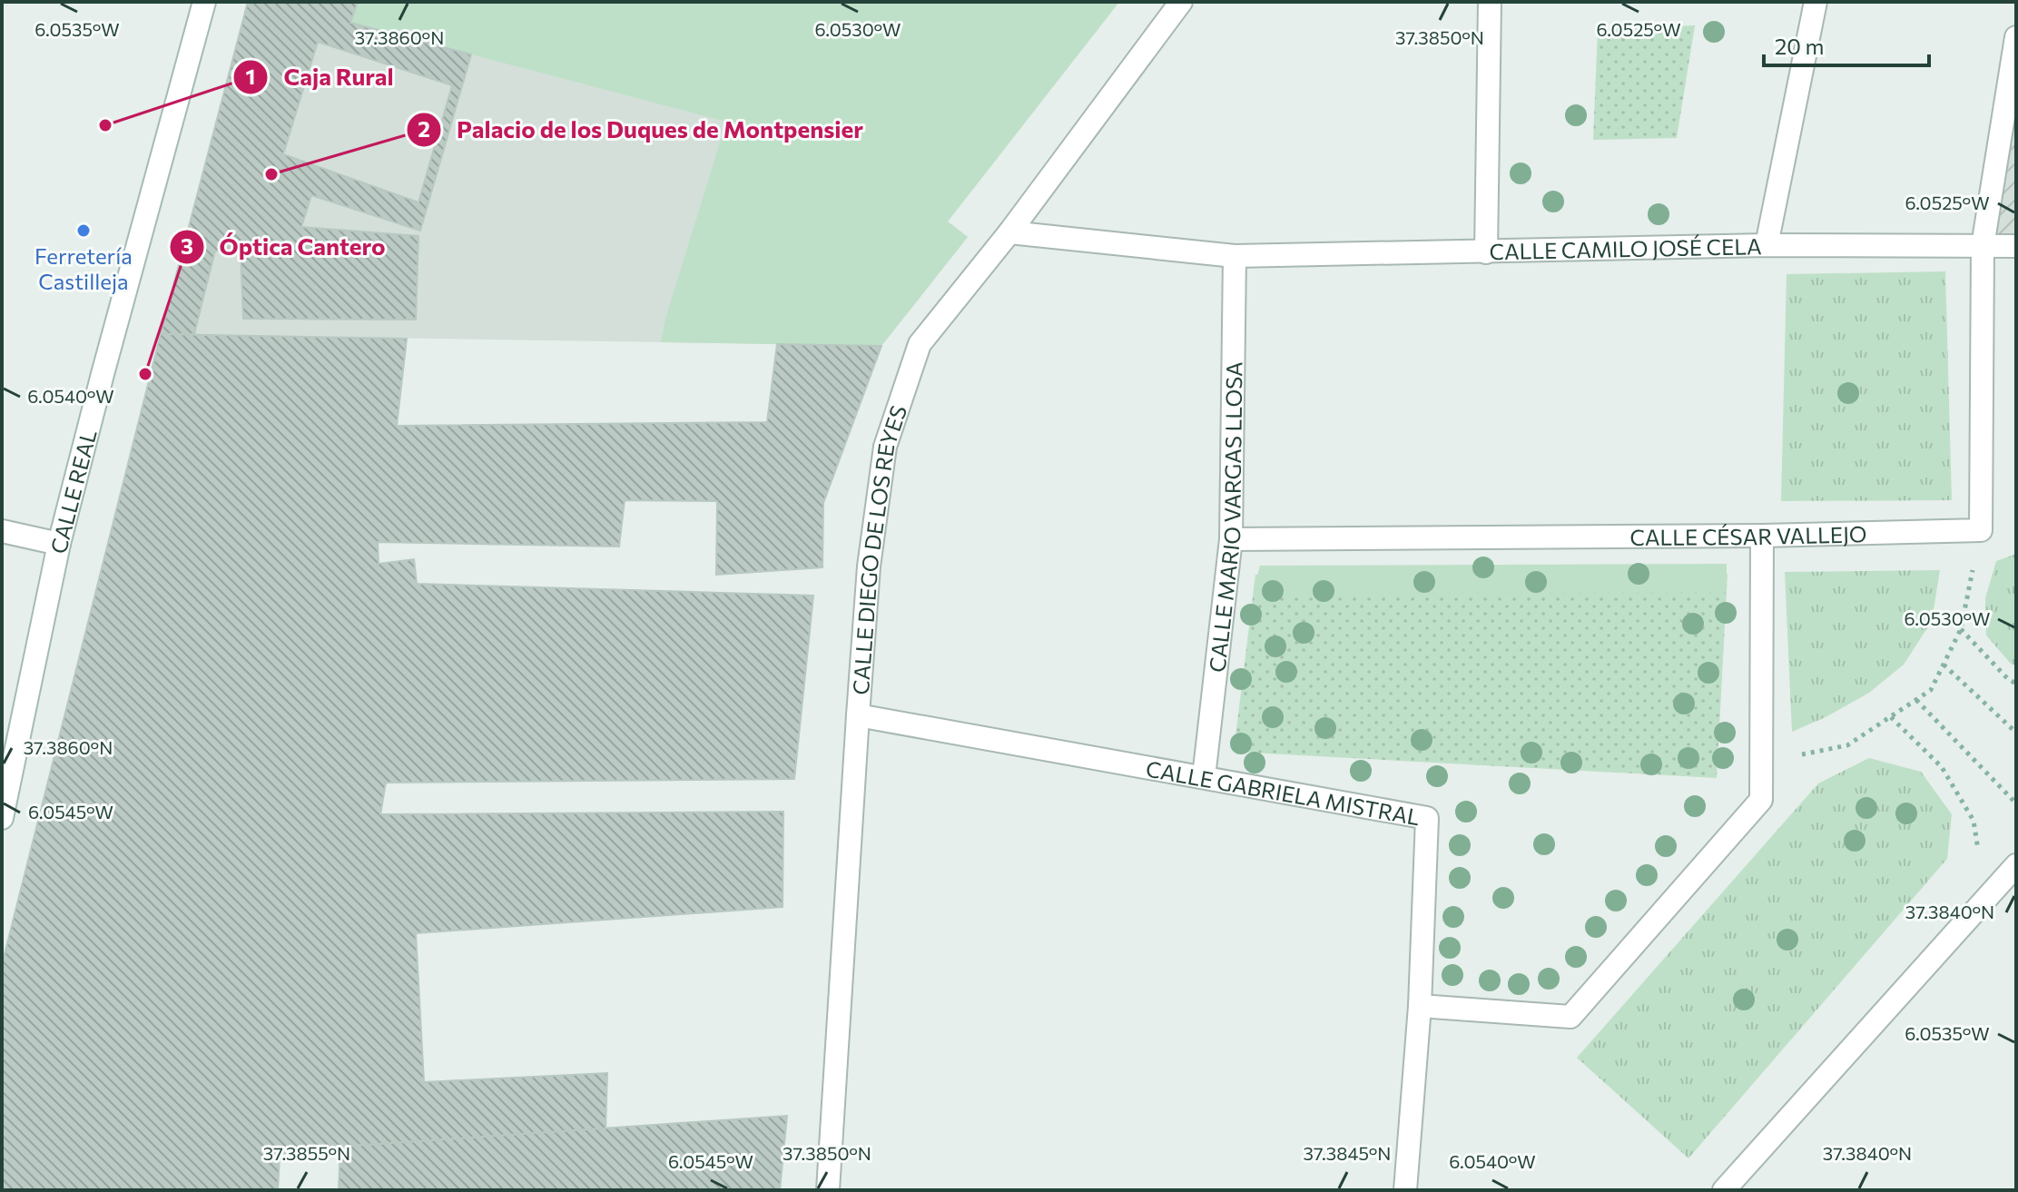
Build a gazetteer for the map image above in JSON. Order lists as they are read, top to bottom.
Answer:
{
  "streets": {
    "street": [
      "CALLE CAMILO JOSÉ CELA",
      "CALLE REAL",
      "CALLE MARIO VARGAS LLOSA",
      "CALLE CÉSAR VALLEJO",
      "CALLE DIEGO DE LOS REYES",
      "CALLE GABRIELA MISTRAL"
    ]
  },
  "crossings": [
    ["CALLE CAMILO JOSÉ CELA", "CALLE MARIO VARGAS LLOSA"],
    ["CALLE CAMILO JOSÉ CELA", "CALLE DIEGO DE LOS REYES"],
    ["CALLE MARIO VARGAS LLOSA", "CALLE CÉSAR VALLEJO"],
    ["CALLE MARIO VARGAS LLOSA", "CALLE GABRIELA MISTRAL"],
    ["CALLE DIEGO DE LOS REYES", "CALLE GABRIELA MISTRAL"]
  ],
  "places": [
    "Caja Rural",
    "Palacio de los Duques de Montpensier",
    "Ferretería Castilleja",
    "Óptica Cantero"
  ],
  "scale_bar": "20 m",
  "coordinates": [
    "6.0535°W",
    "6.0530°W",
    "6.0525°W",
    "37.3860°N",
    "37.3850°N",
    "6.0540°W",
    "6.0545°W",
    "37.3840°N",
    "37.3855°N",
    "37.3845°N"
  ]
}
